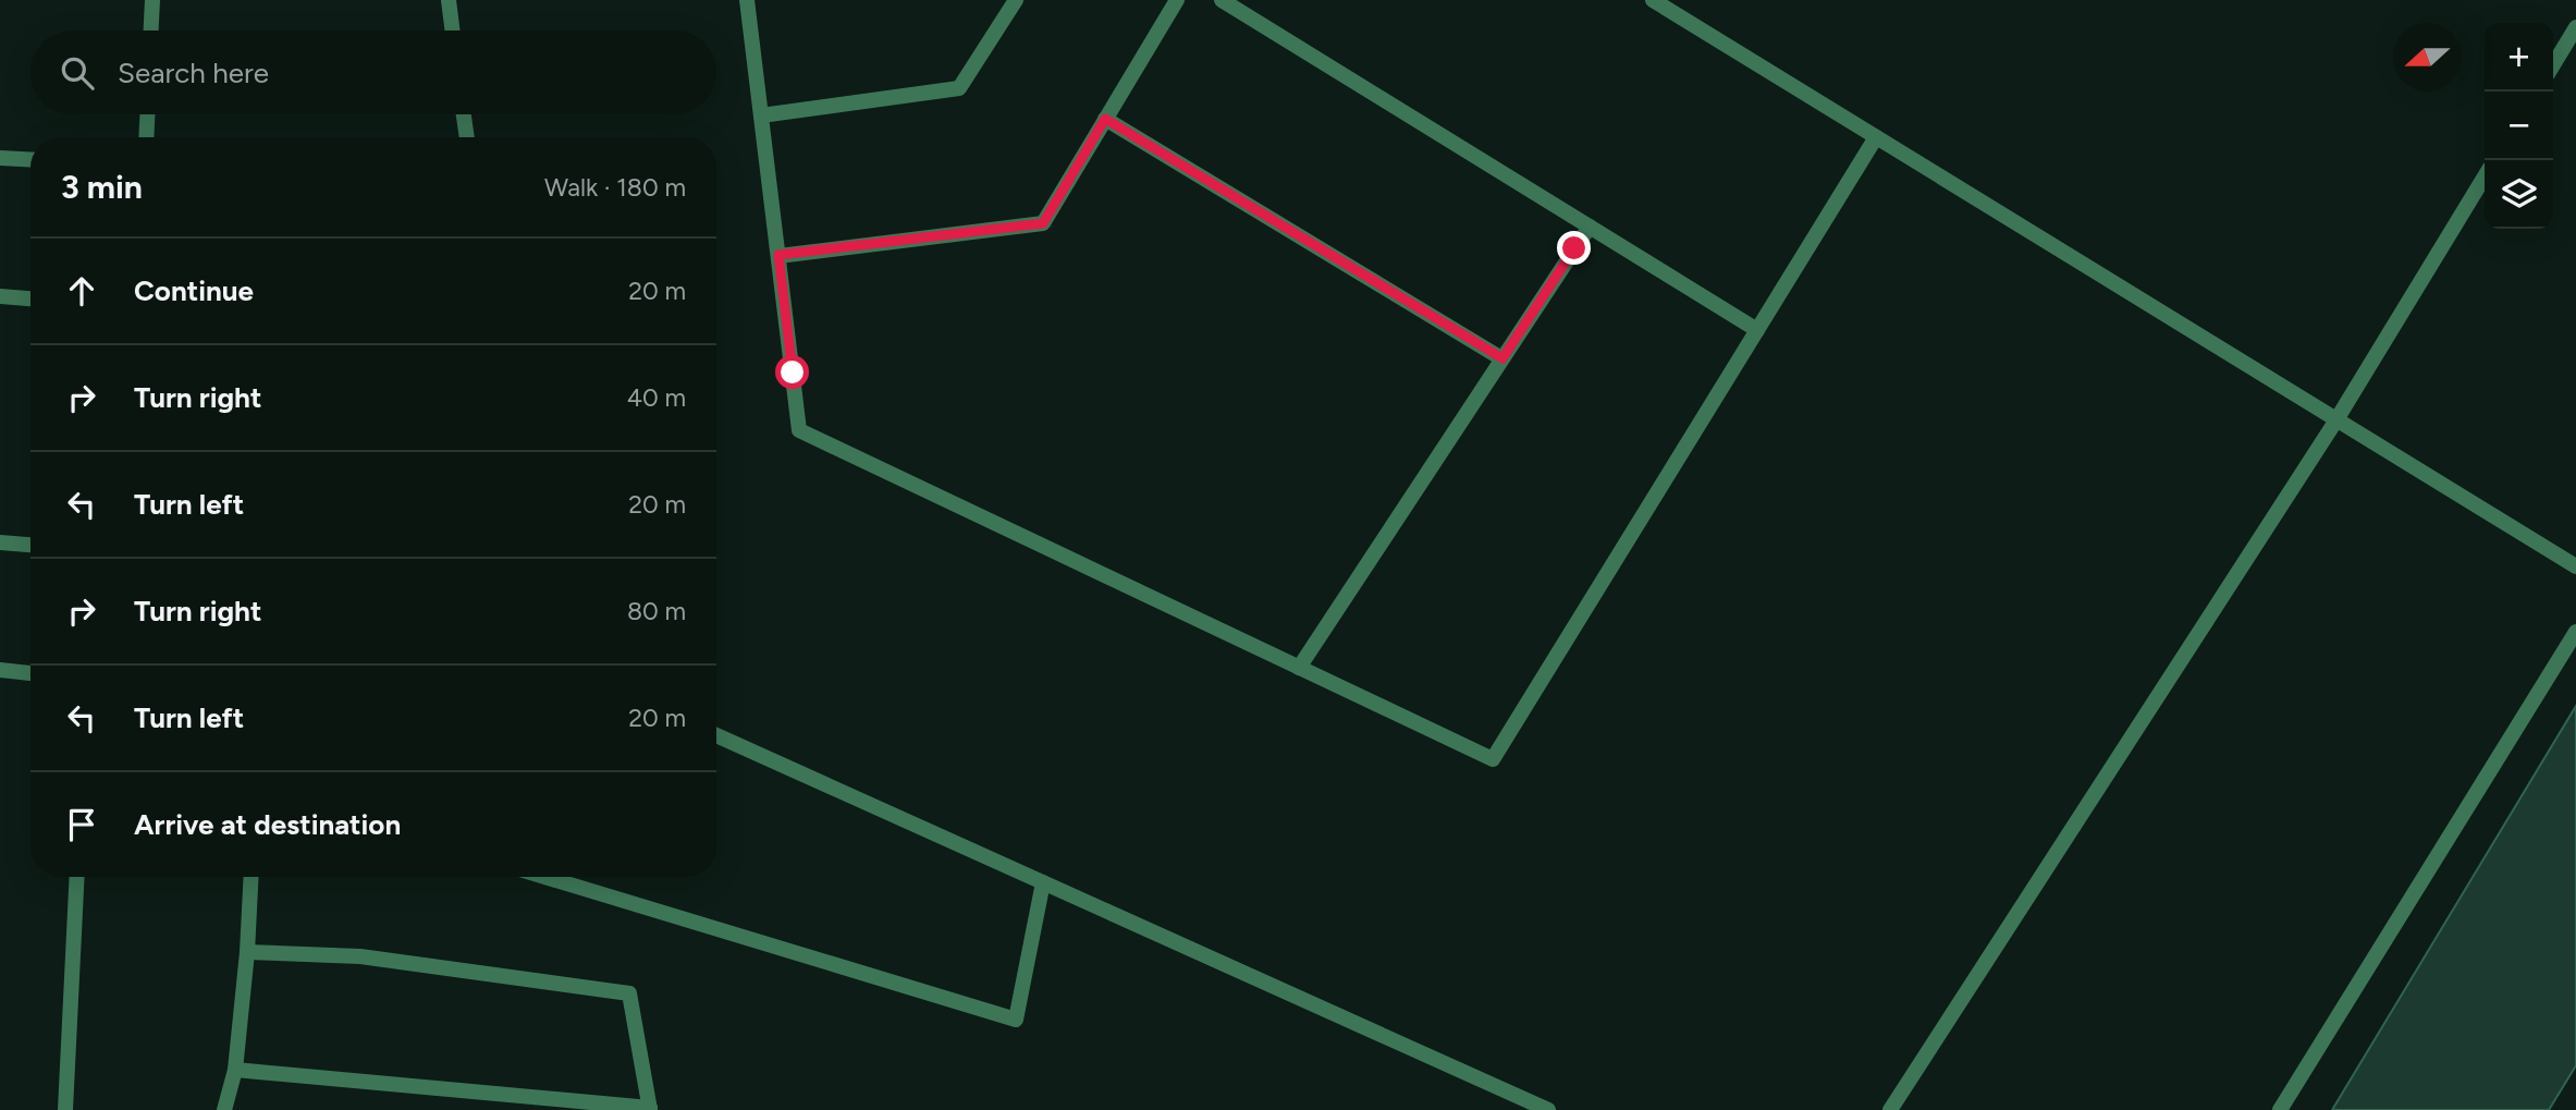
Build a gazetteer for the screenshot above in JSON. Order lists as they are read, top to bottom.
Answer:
{
  "north": "left",
  "page": {
    "map_buttons": ["+", "−"],
    "search": "Search here",
    "heading": ["3 min", "Walk · 180 m"],
    "list": [
      ["Continue", "20 m"],
      ["Turn right", "40 m"],
      ["Turn left", "20 m"],
      ["Turn right", "80 m"],
      ["Turn left", "20 m"],
      "Arrive at destination"
    ]
  }
}
